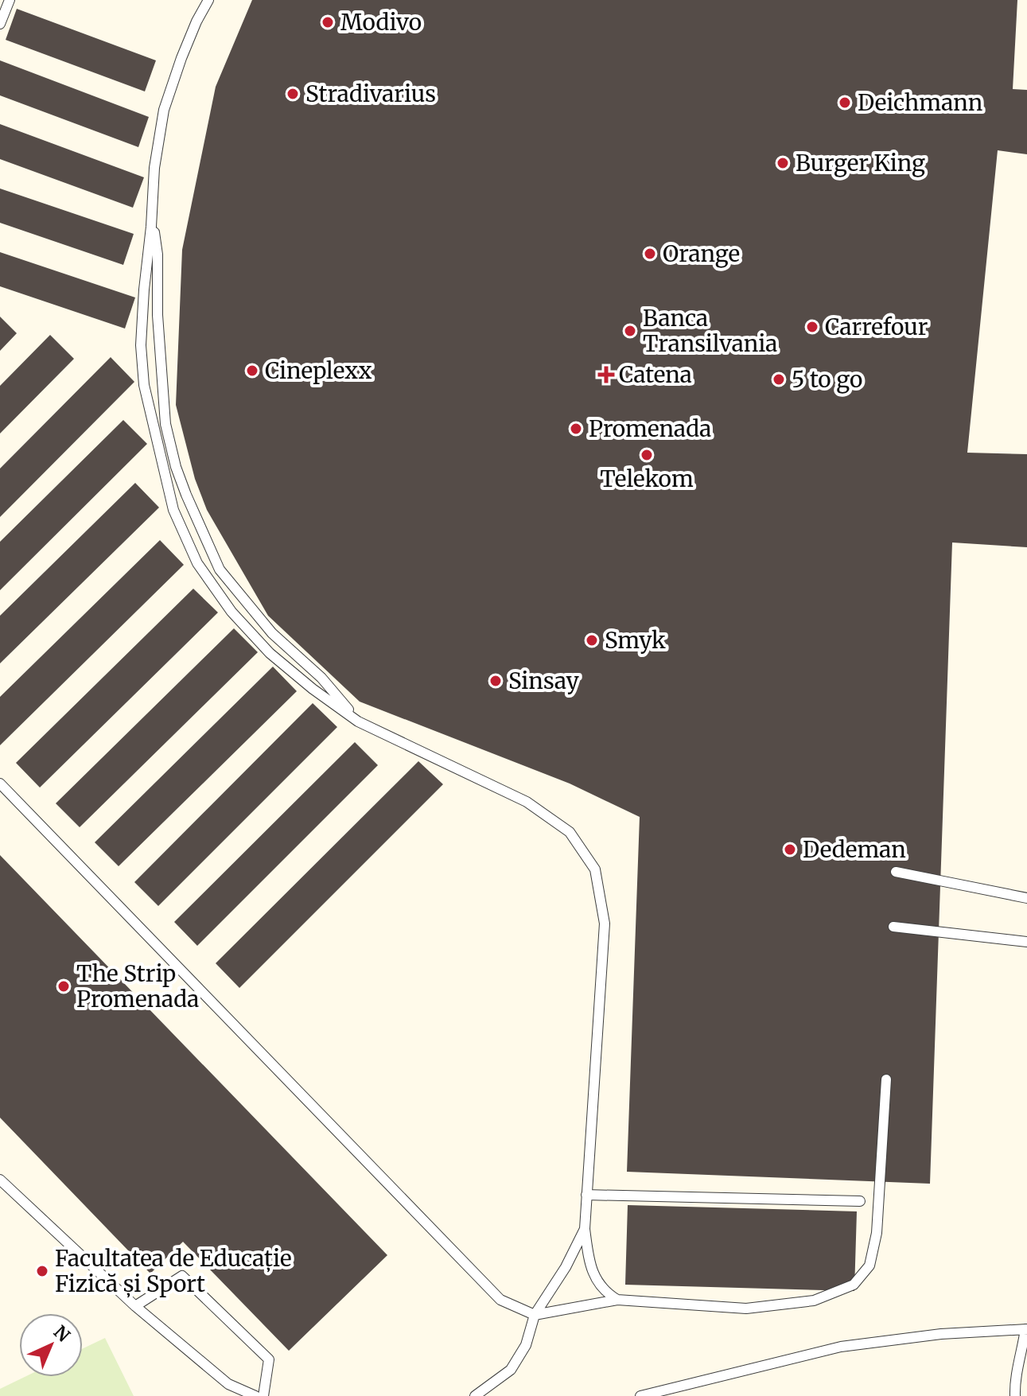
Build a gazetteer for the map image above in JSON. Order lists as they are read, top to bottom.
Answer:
{
  "places": {
    "other": [
      "Modivo",
      "Stradivarius",
      "Deichmann",
      "Burger King",
      "Orange",
      "Carrefour",
      "Banca Transilvania",
      "Cineplexx",
      "5 to go",
      "Promenada",
      "Telekom",
      "Smyk",
      "Sinsay",
      "Dedeman",
      "The Strip Promenada",
      "Facultatea de Educație Fizică și Sport"
    ],
    "health": ["Catena"]
  },
  "north": "top right"
}
